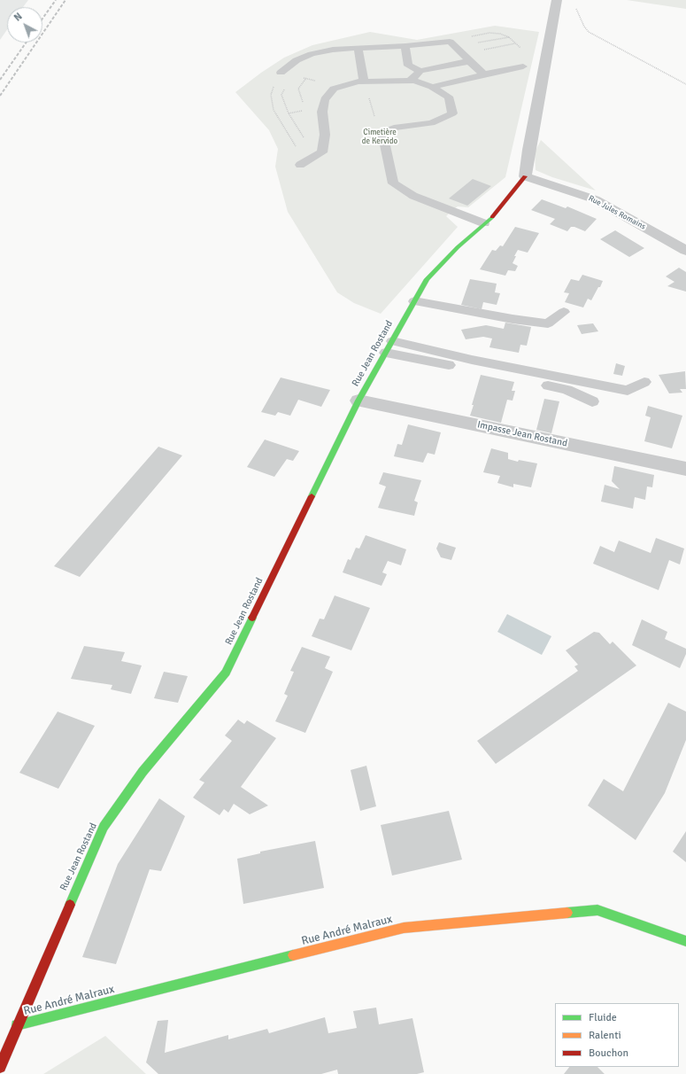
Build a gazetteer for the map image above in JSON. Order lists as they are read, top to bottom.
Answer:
{
  "streets": {
    "street": [
      "Rue Jules Romains",
      "Rue Jean Rostand",
      "Impasse Jean Rostand",
      "Rue André Malraux"
    ]
  },
  "crossings": [
    ["Rue Jules Romains", "Rue Jean Rostand"],
    ["Rue Jean Rostand", "Impasse Jean Rostand"],
    ["Rue Jean Rostand", "Rue André Malraux"]
  ],
  "parks": ["Cimetière de Kervido"],
  "legend": ["Fluide", "Ralenti", "Bouchon"],
  "north": "top left"
}
